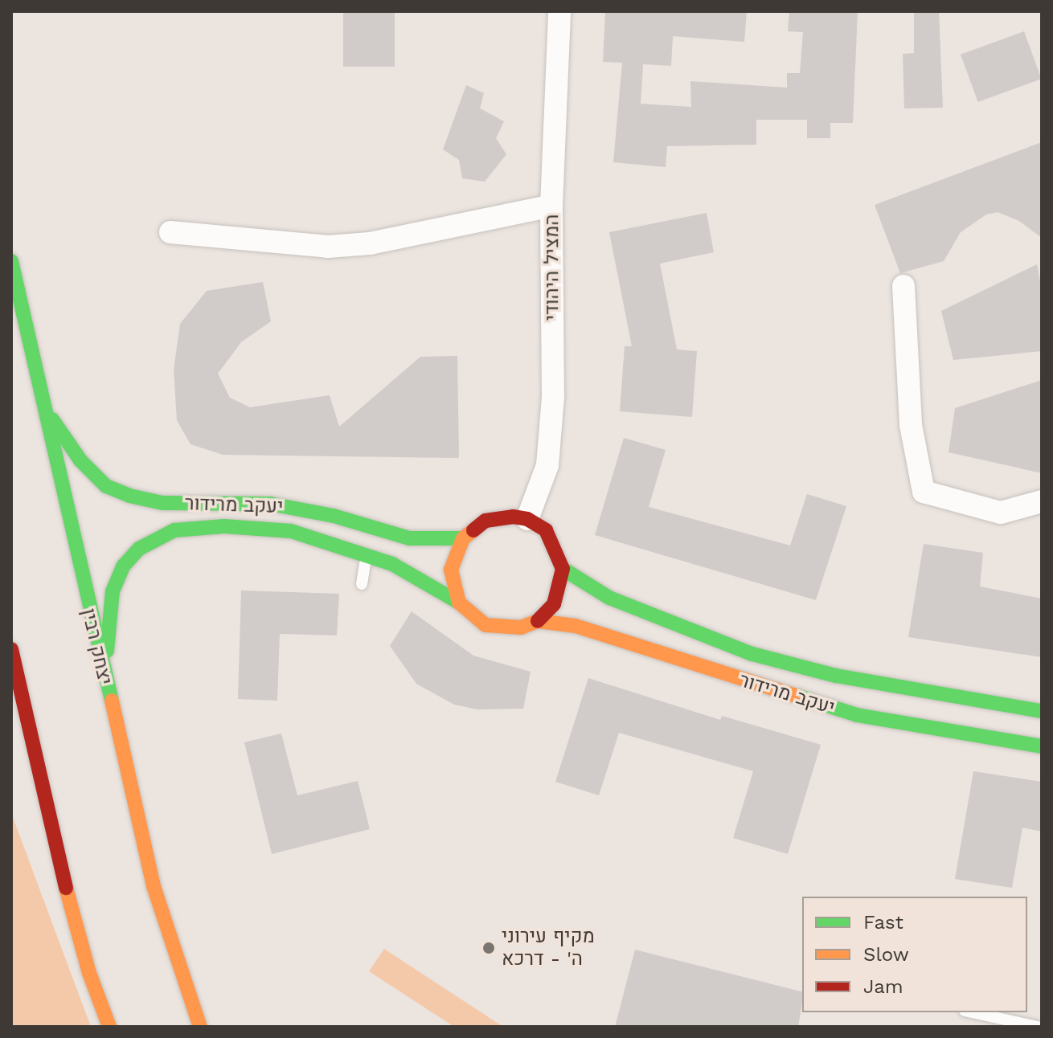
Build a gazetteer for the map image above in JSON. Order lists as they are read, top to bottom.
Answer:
{
  "streets": {
    "street": ["המציל היהודי", "יעקב מרידור", "יצחק רבין"]
  },
  "crossings": [
    ["המציל היהודי", "יעקב מרידור"],
    ["יעקב מרידור", "יצחק רבין"]
  ],
  "places": ["מקיף עירוני ה' - דרכא"],
  "legend": ["Fast", "Slow", "Jam"]
}
